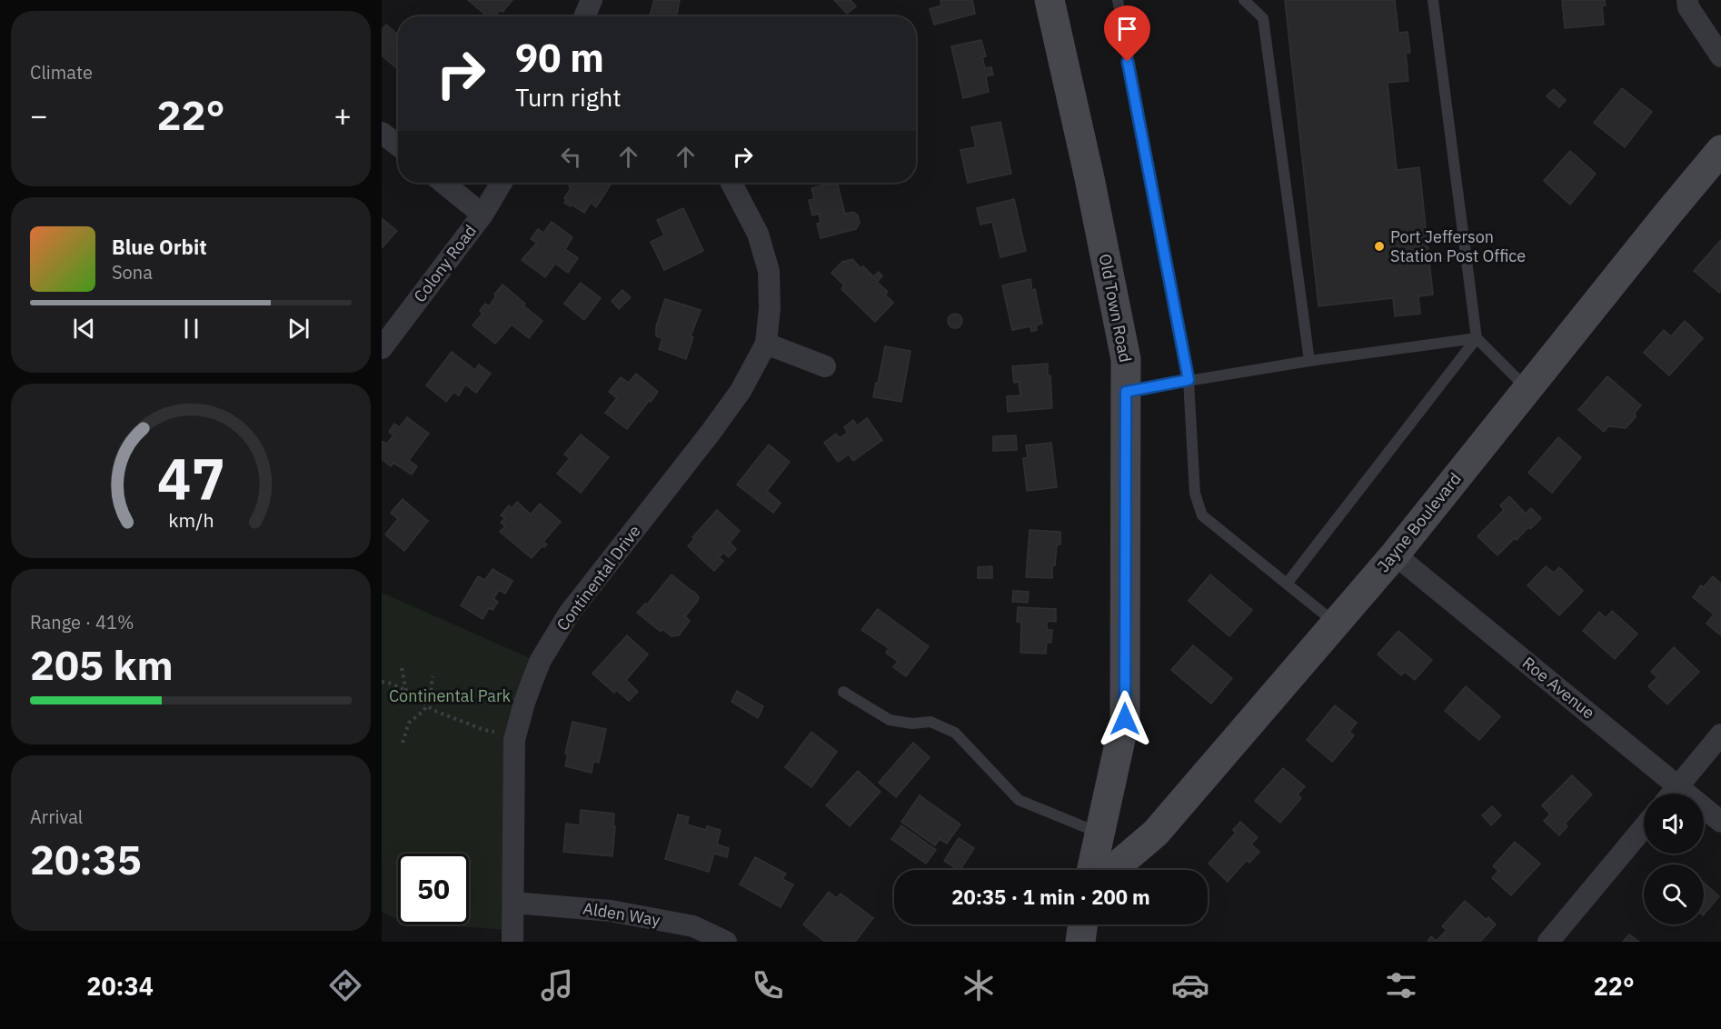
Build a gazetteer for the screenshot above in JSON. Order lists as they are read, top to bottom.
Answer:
{
  "streets": {
    "street": [
      "Colony Road",
      "Old Town Road",
      "Jayne Boulevard",
      "Continental Drive",
      "Roe Avenue",
      "Alden Way"
    ]
  },
  "crossings": [
    ["Jayne Boulevard", "Roe Avenue"],
    ["Continental Drive", "Alden Way"]
  ],
  "parks": ["Continental Park"],
  "places": ["Port Jefferson Station Post Office"],
  "page": {
    "tile": [
      "Climate",
      ["Range · 41%", "205 km"],
      ["Arrival", "20:35"]
    ],
    "turn": ["90 m", "Turn right"],
    "heat": ["−", "22°", "+"],
    "song": ["Blue Orbit", "Sona"],
    "limit": "50",
    "trip": "20:35 · 1 min · 200 m",
    "tabs": ["20:34", "22°"],
    "gauge": ["47", "km/h"]
  }
}
